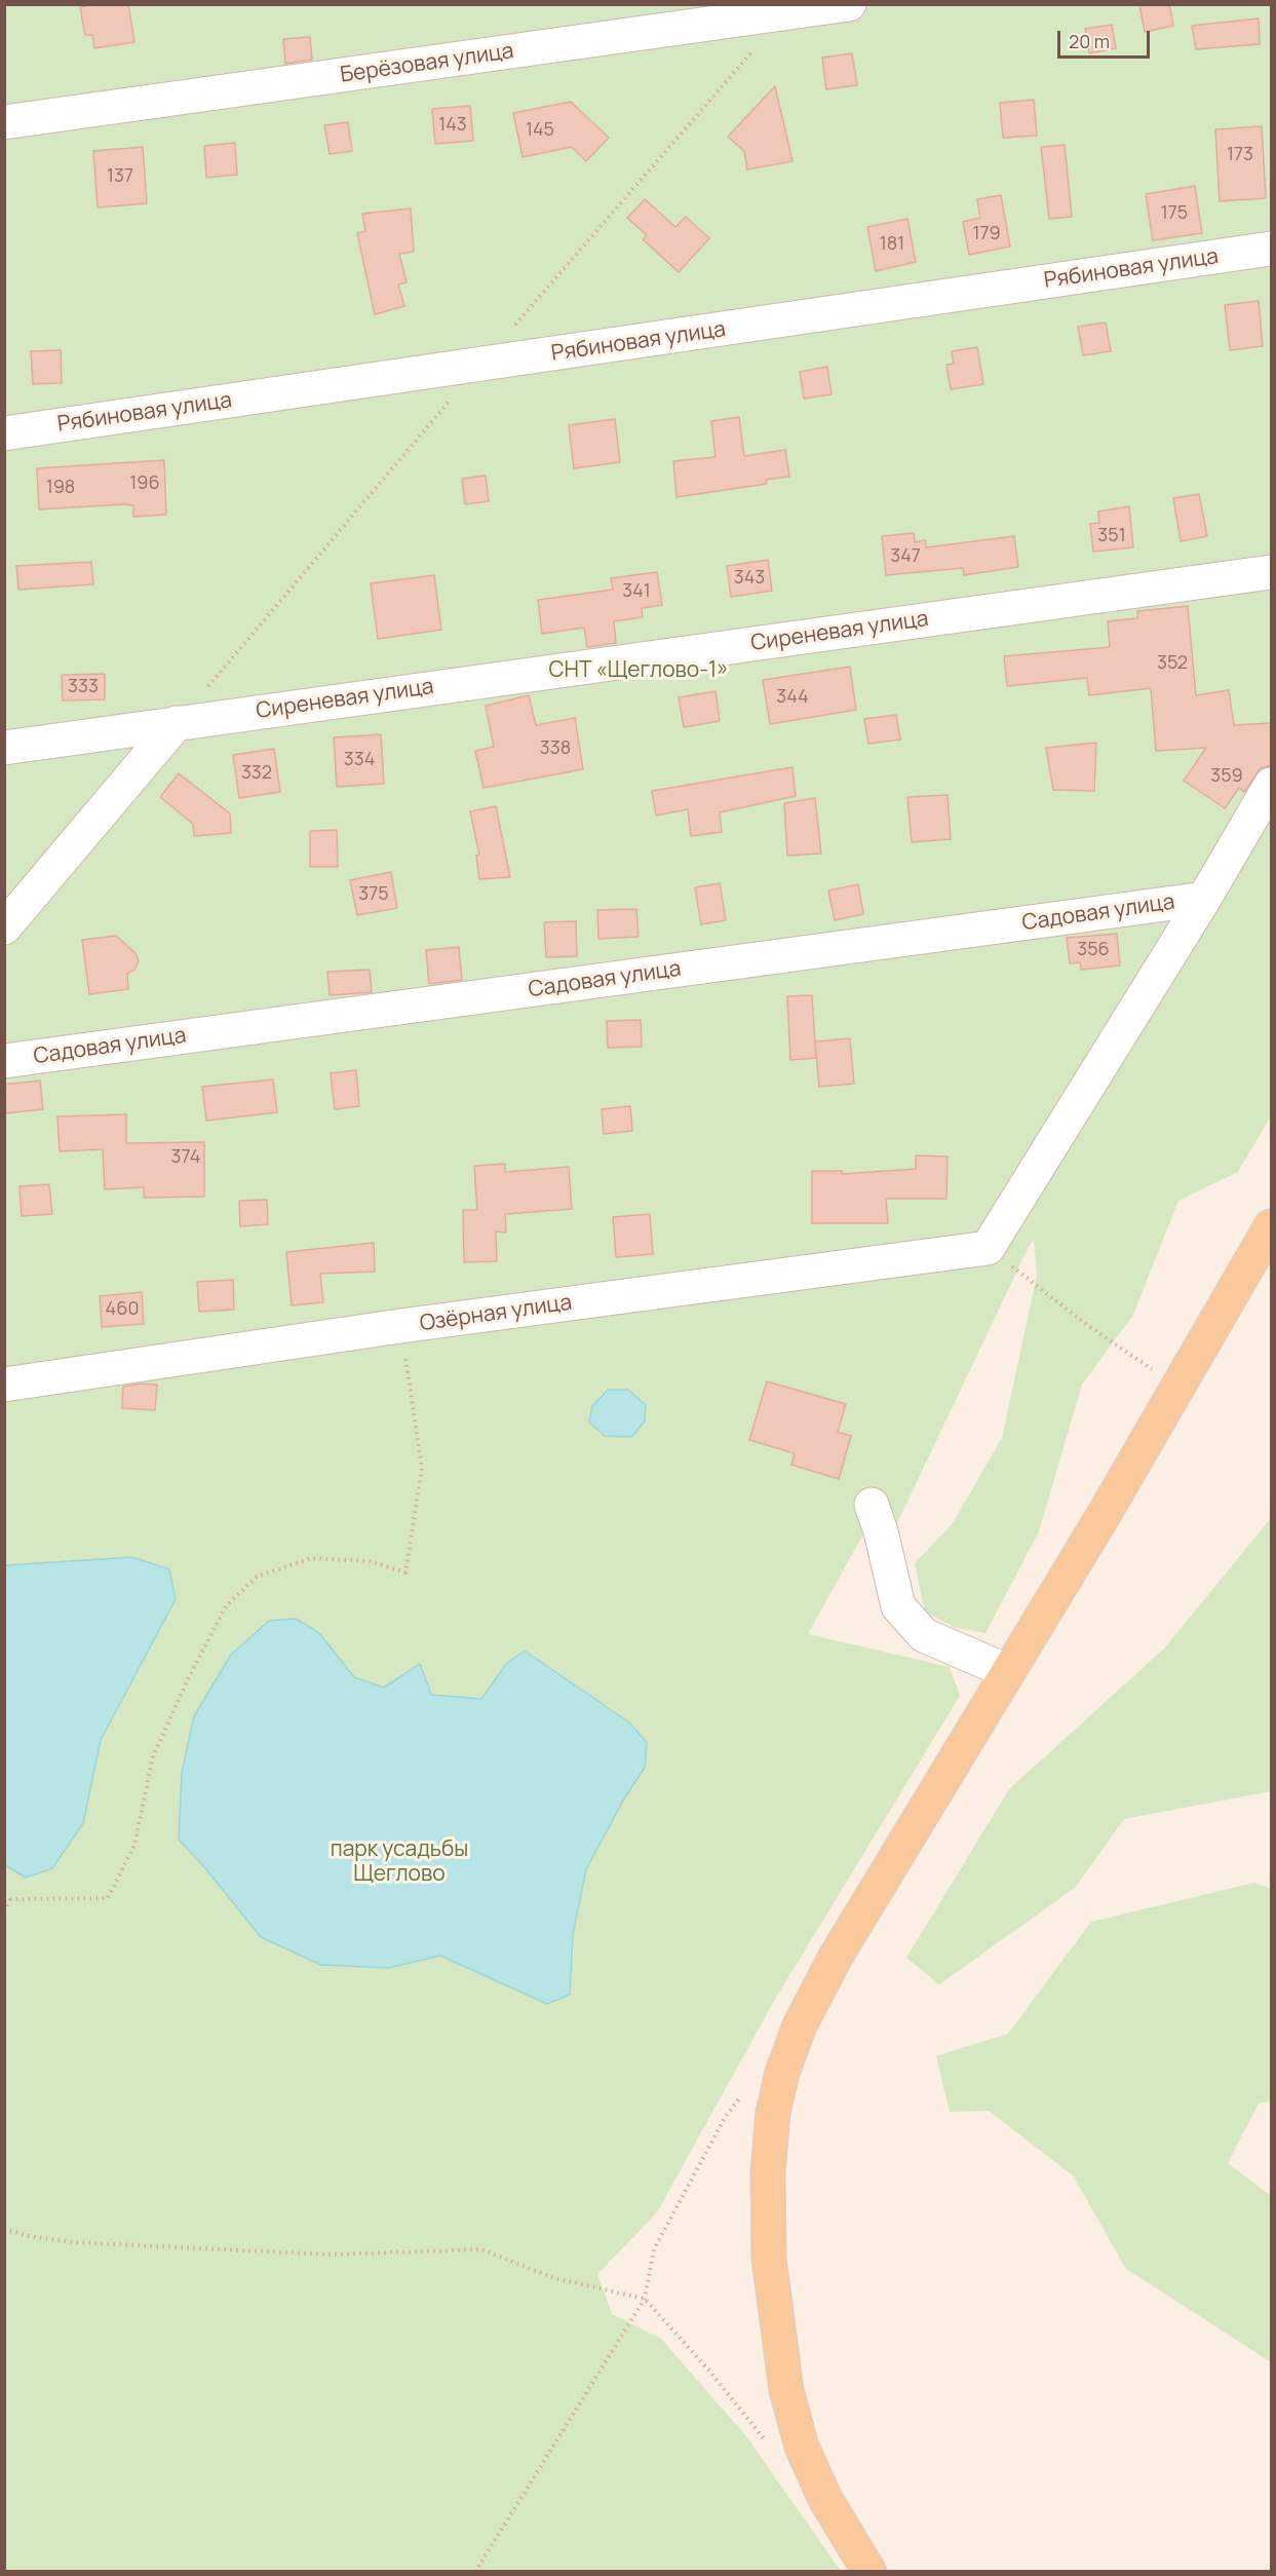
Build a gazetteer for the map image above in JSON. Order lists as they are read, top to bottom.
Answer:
{
  "streets": {
    "street": [
      "Берёзовая улица",
      "Рябиновая улица",
      "Сиреневая улица",
      "Садовая улица",
      "Озёрная улица"
    ]
  },
  "parks": ["СНТ «Щеглово-1»", "парк усадьбы Щеглово"],
  "house_numbers": [
    "143",
    "145",
    "173",
    "137",
    "175",
    "179",
    "181",
    "196",
    "198",
    "351",
    "347",
    "343",
    "341",
    "352",
    "333",
    "344",
    "338",
    "334",
    "332",
    "359",
    "375",
    "356",
    "374",
    "460"
  ],
  "scale_bar": "20 m"
}
